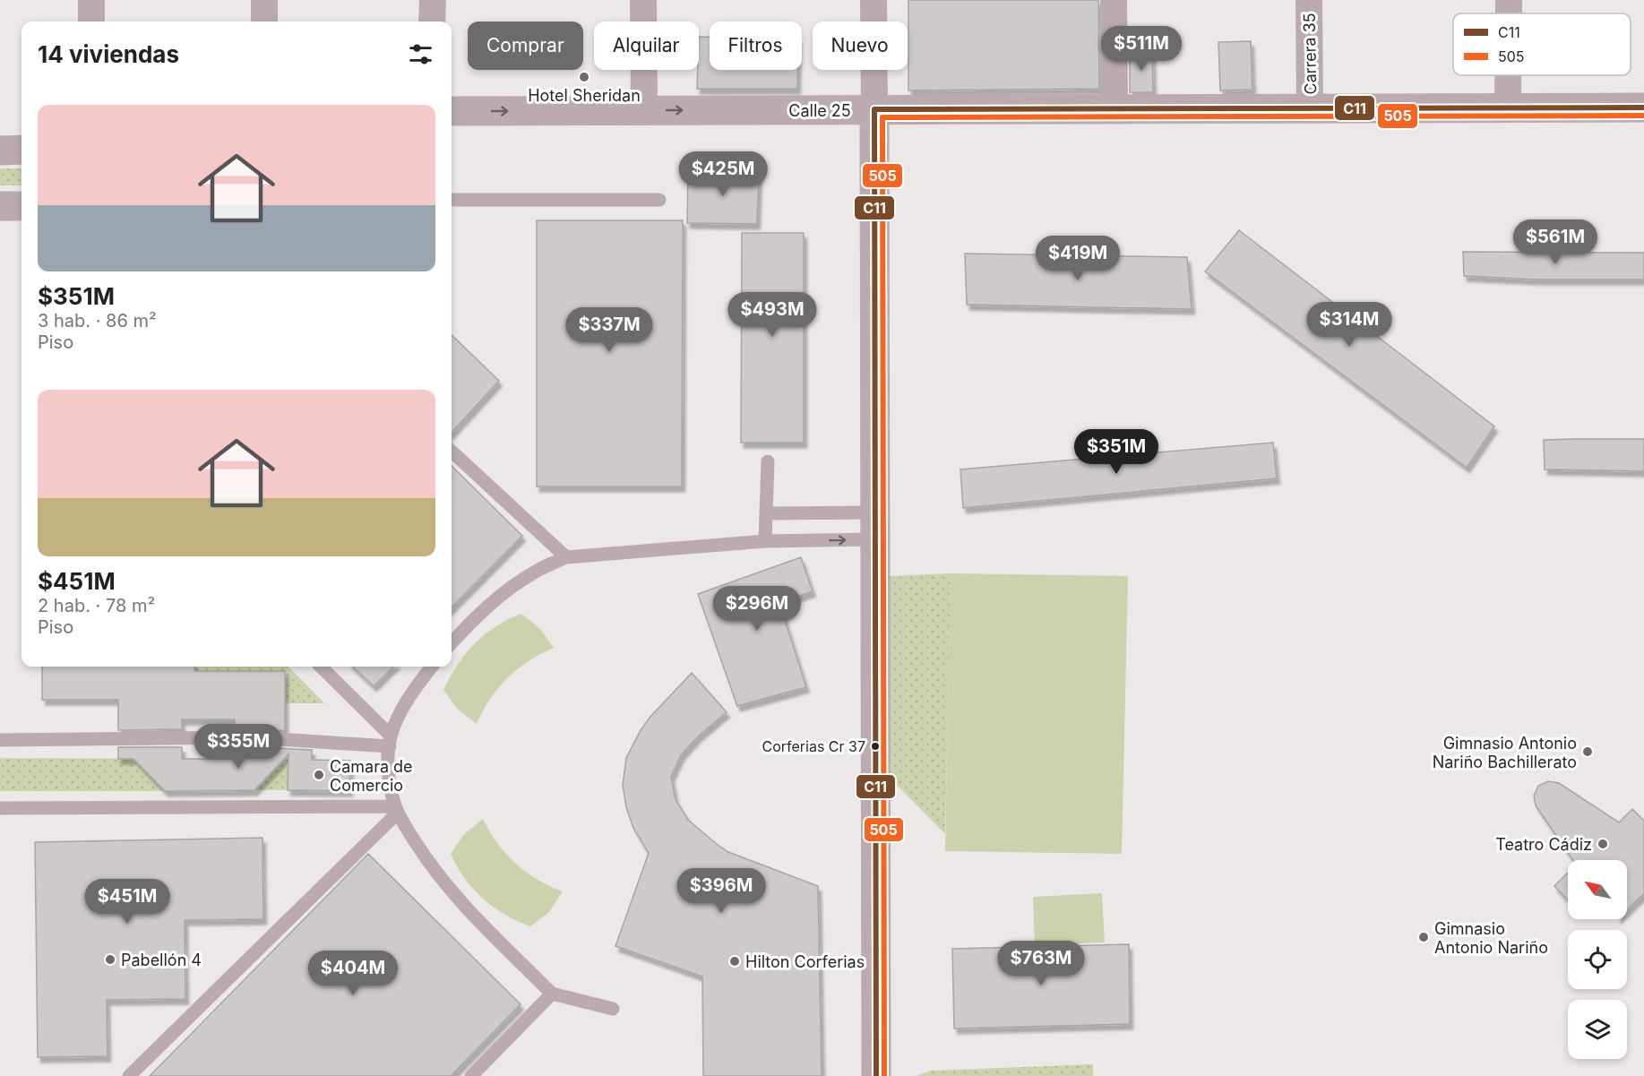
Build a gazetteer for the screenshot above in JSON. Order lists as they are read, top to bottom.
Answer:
{
  "streets": {
    "street": ["Carrera 35", "Calle 25"]
  },
  "crossings": [
    ["Carrera 35", "Calle 25"]
  ],
  "one_way": ["Calle 25"],
  "places": [
    "Hotel Sheridan",
    "Corferias Cr 37",
    "Gimnasio Antonio Nariño Bachillerato",
    "Camara de Comercio",
    "Teatro Cádiz",
    "Gimnasio Antonio Nariño",
    "Pabellón 4",
    "Hilton Corferias"
  ],
  "lines": ["transit line C11", "transit line 505"],
  "legend": ["C11", "505"],
  "north": "top left",
  "page": {
    "chip": [
      "Comprar",
      "Alquilar",
      "Filtros",
      "Nuevo"
    ],
    "heading": "14 viviendas",
    "price": [
      "$511M",
      "$425M",
      "$561M",
      "$419M",
      "$493M",
      "$314M",
      "$337M",
      "$351M",
      "$296M",
      "$355M",
      "$396M",
      "$451M",
      "$763M",
      "$404M"
    ],
    "list": [
      {
        "name": "$351M",
        "note": "3 hab. · 86 m² · Piso"
      },
      {
        "name": "$451M",
        "note": "2 hab. · 78 m² · Piso"
      }
    ]
  }
}
